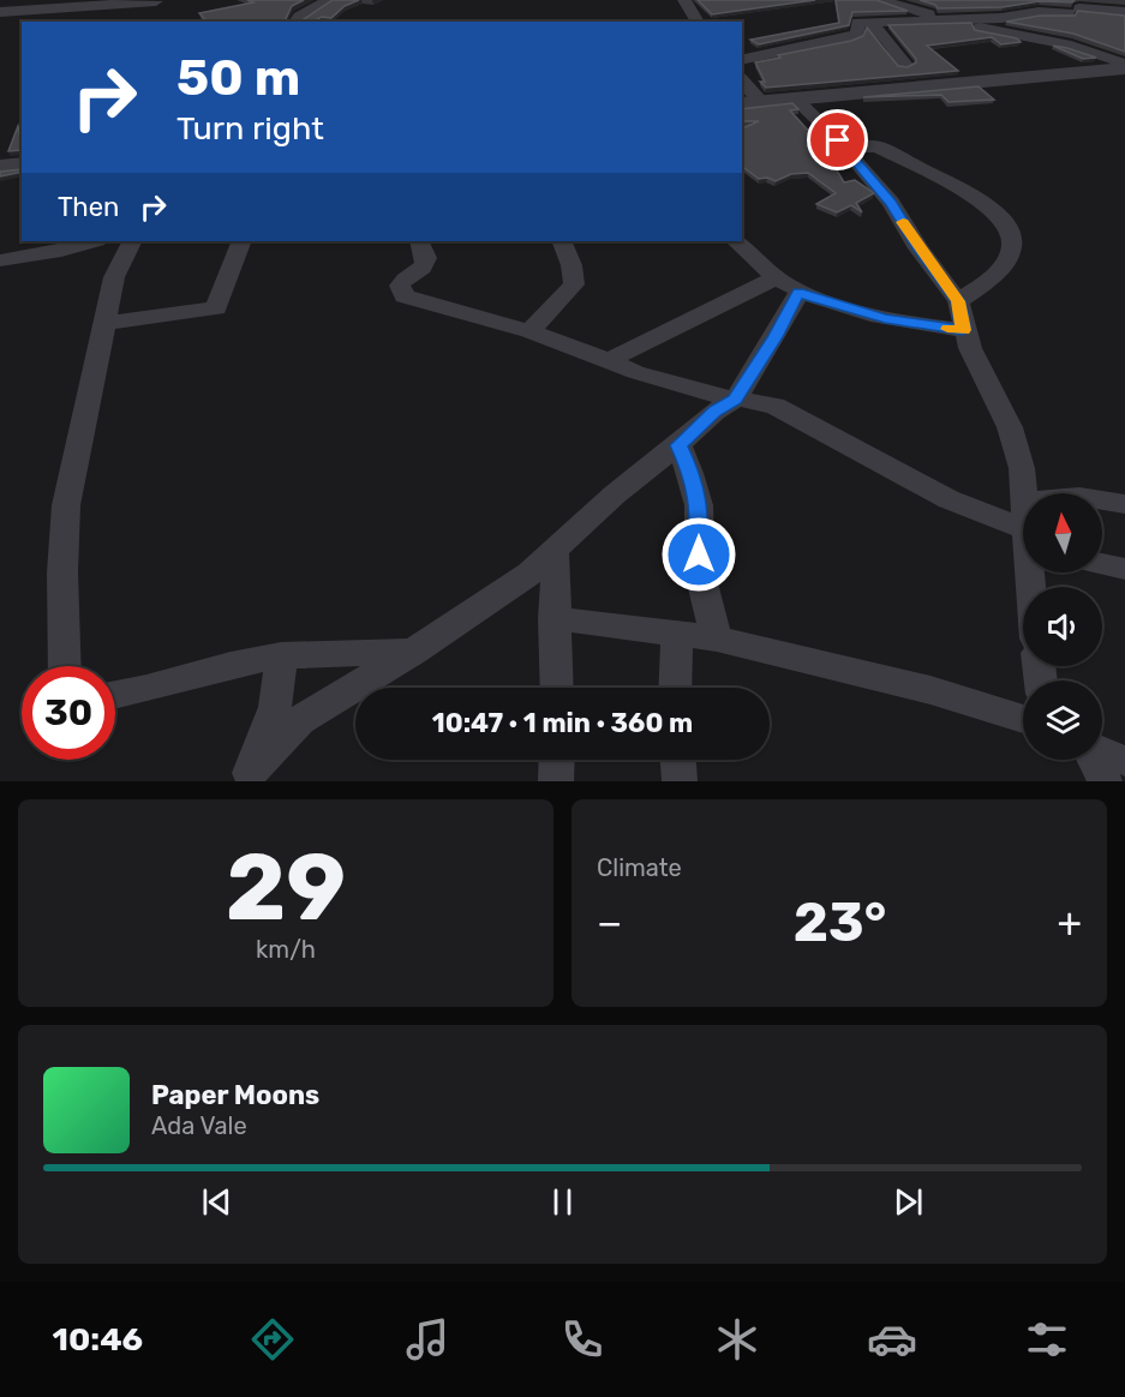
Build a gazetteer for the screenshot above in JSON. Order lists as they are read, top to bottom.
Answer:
{
  "north": "top",
  "page": {
    "turn": ["50 m", "Turn right"],
    "then": "Then",
    "limit": "30",
    "trip": "10:47 · 1 min · 360 m",
    "tile": [
      ["29", "km/h"],
      "Climate"
    ],
    "heat": ["−", "23°", "+"],
    "song": ["Paper Moons", "Ada Vale"],
    "tabs": "10:46"
  }
}
